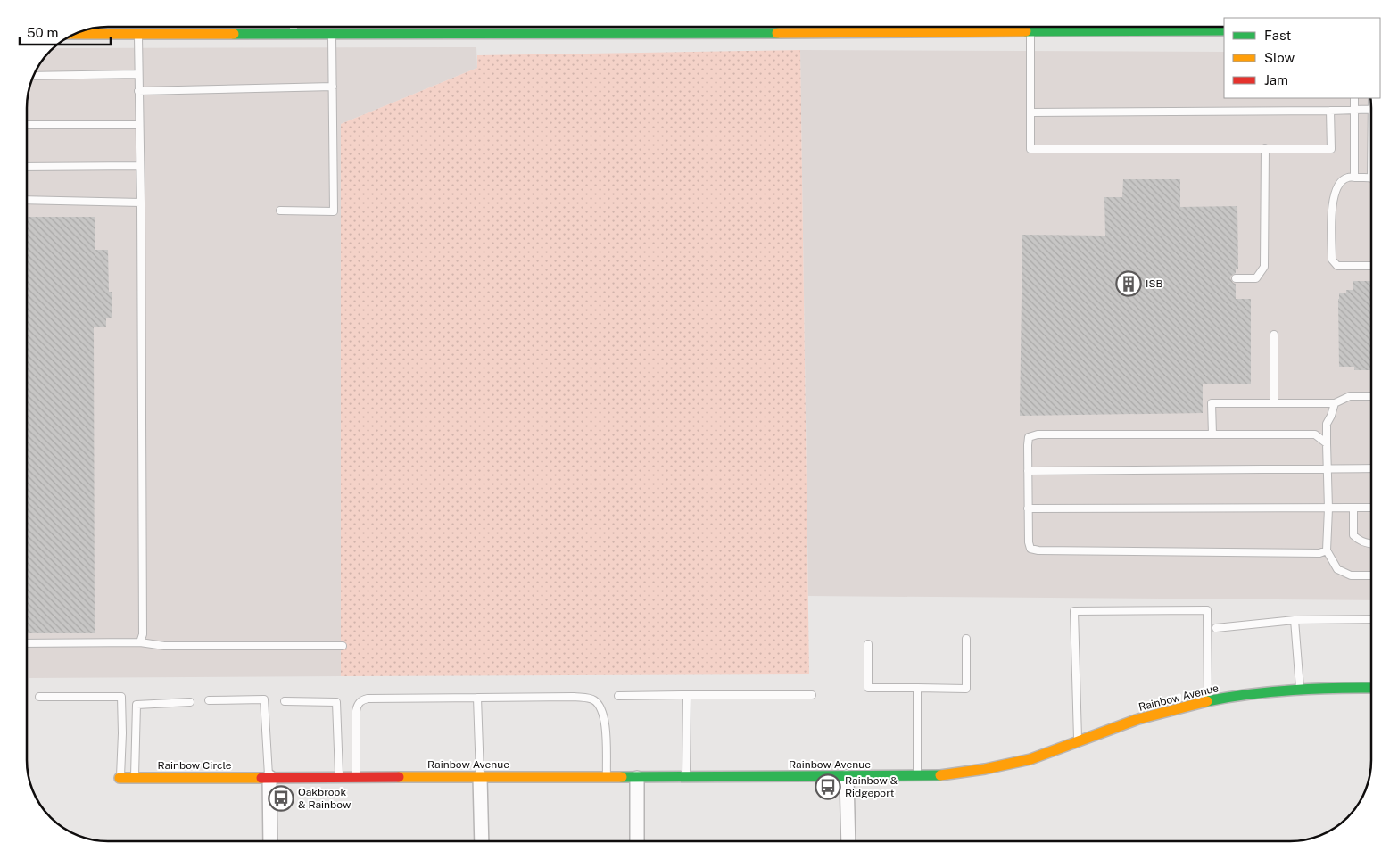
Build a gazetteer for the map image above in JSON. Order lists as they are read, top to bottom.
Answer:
{
  "streets": {
    "street": ["Rainbow Avenue", "Rainbow Circle"]
  },
  "crossings": [
    ["Rainbow Avenue", "Rainbow Circle"]
  ],
  "places": {
    "building": ["ISB"],
    "bus stop": ["Rainbow & Ridgeport", "Oakbrook & Rainbow"]
  },
  "legend": ["Fast", "Slow", "Jam"],
  "scale_bar": "50 m"
}
